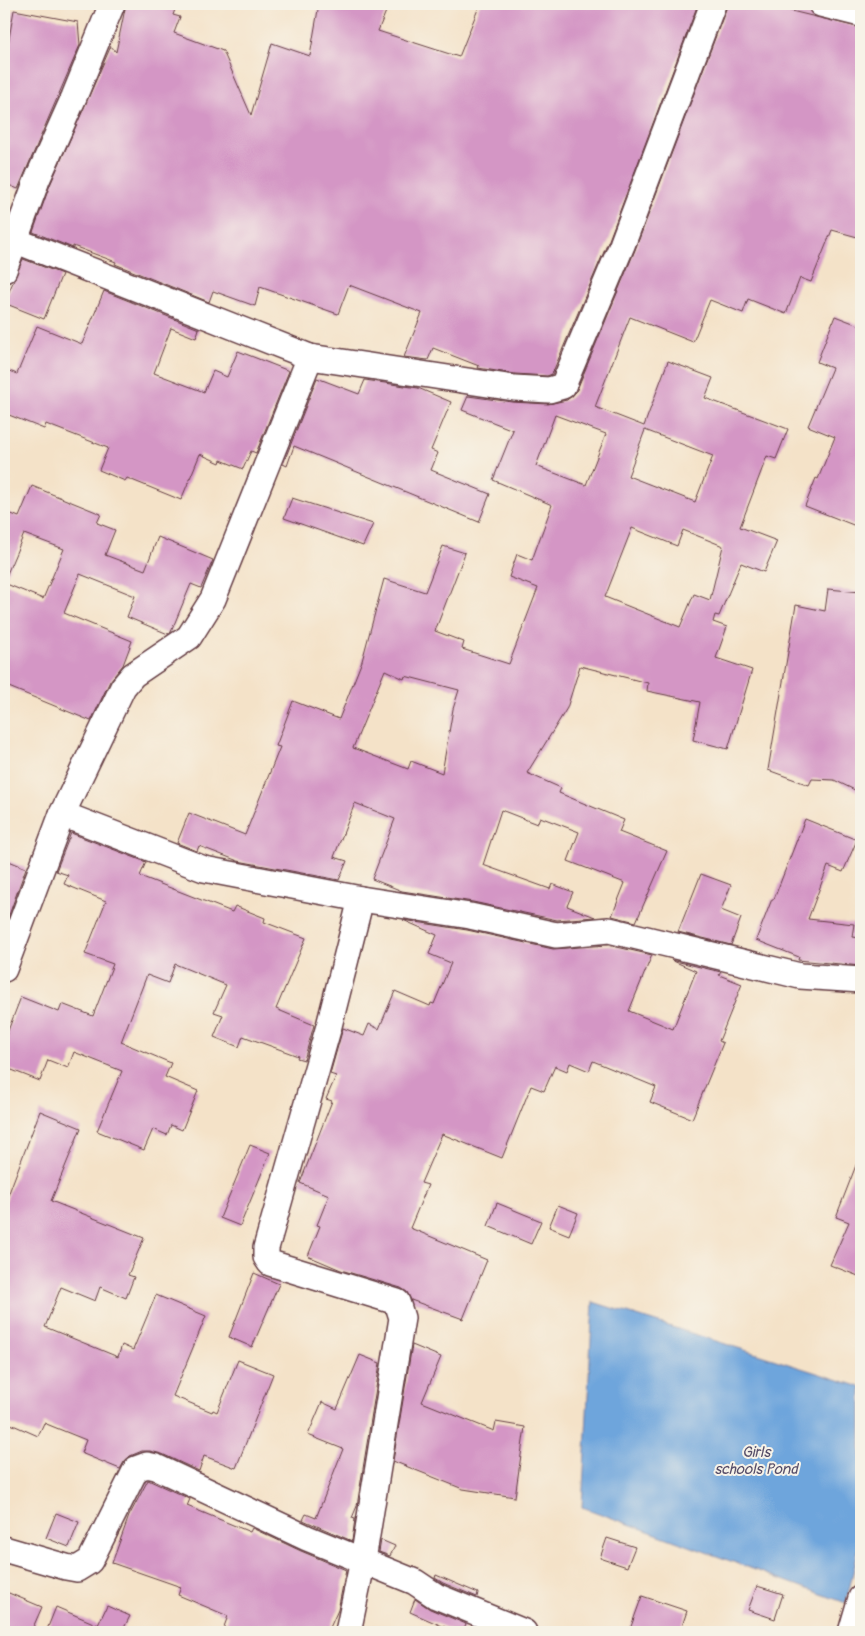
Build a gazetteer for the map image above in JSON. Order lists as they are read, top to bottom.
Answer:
{
  "water": ["Girls schools Pond"]
}
